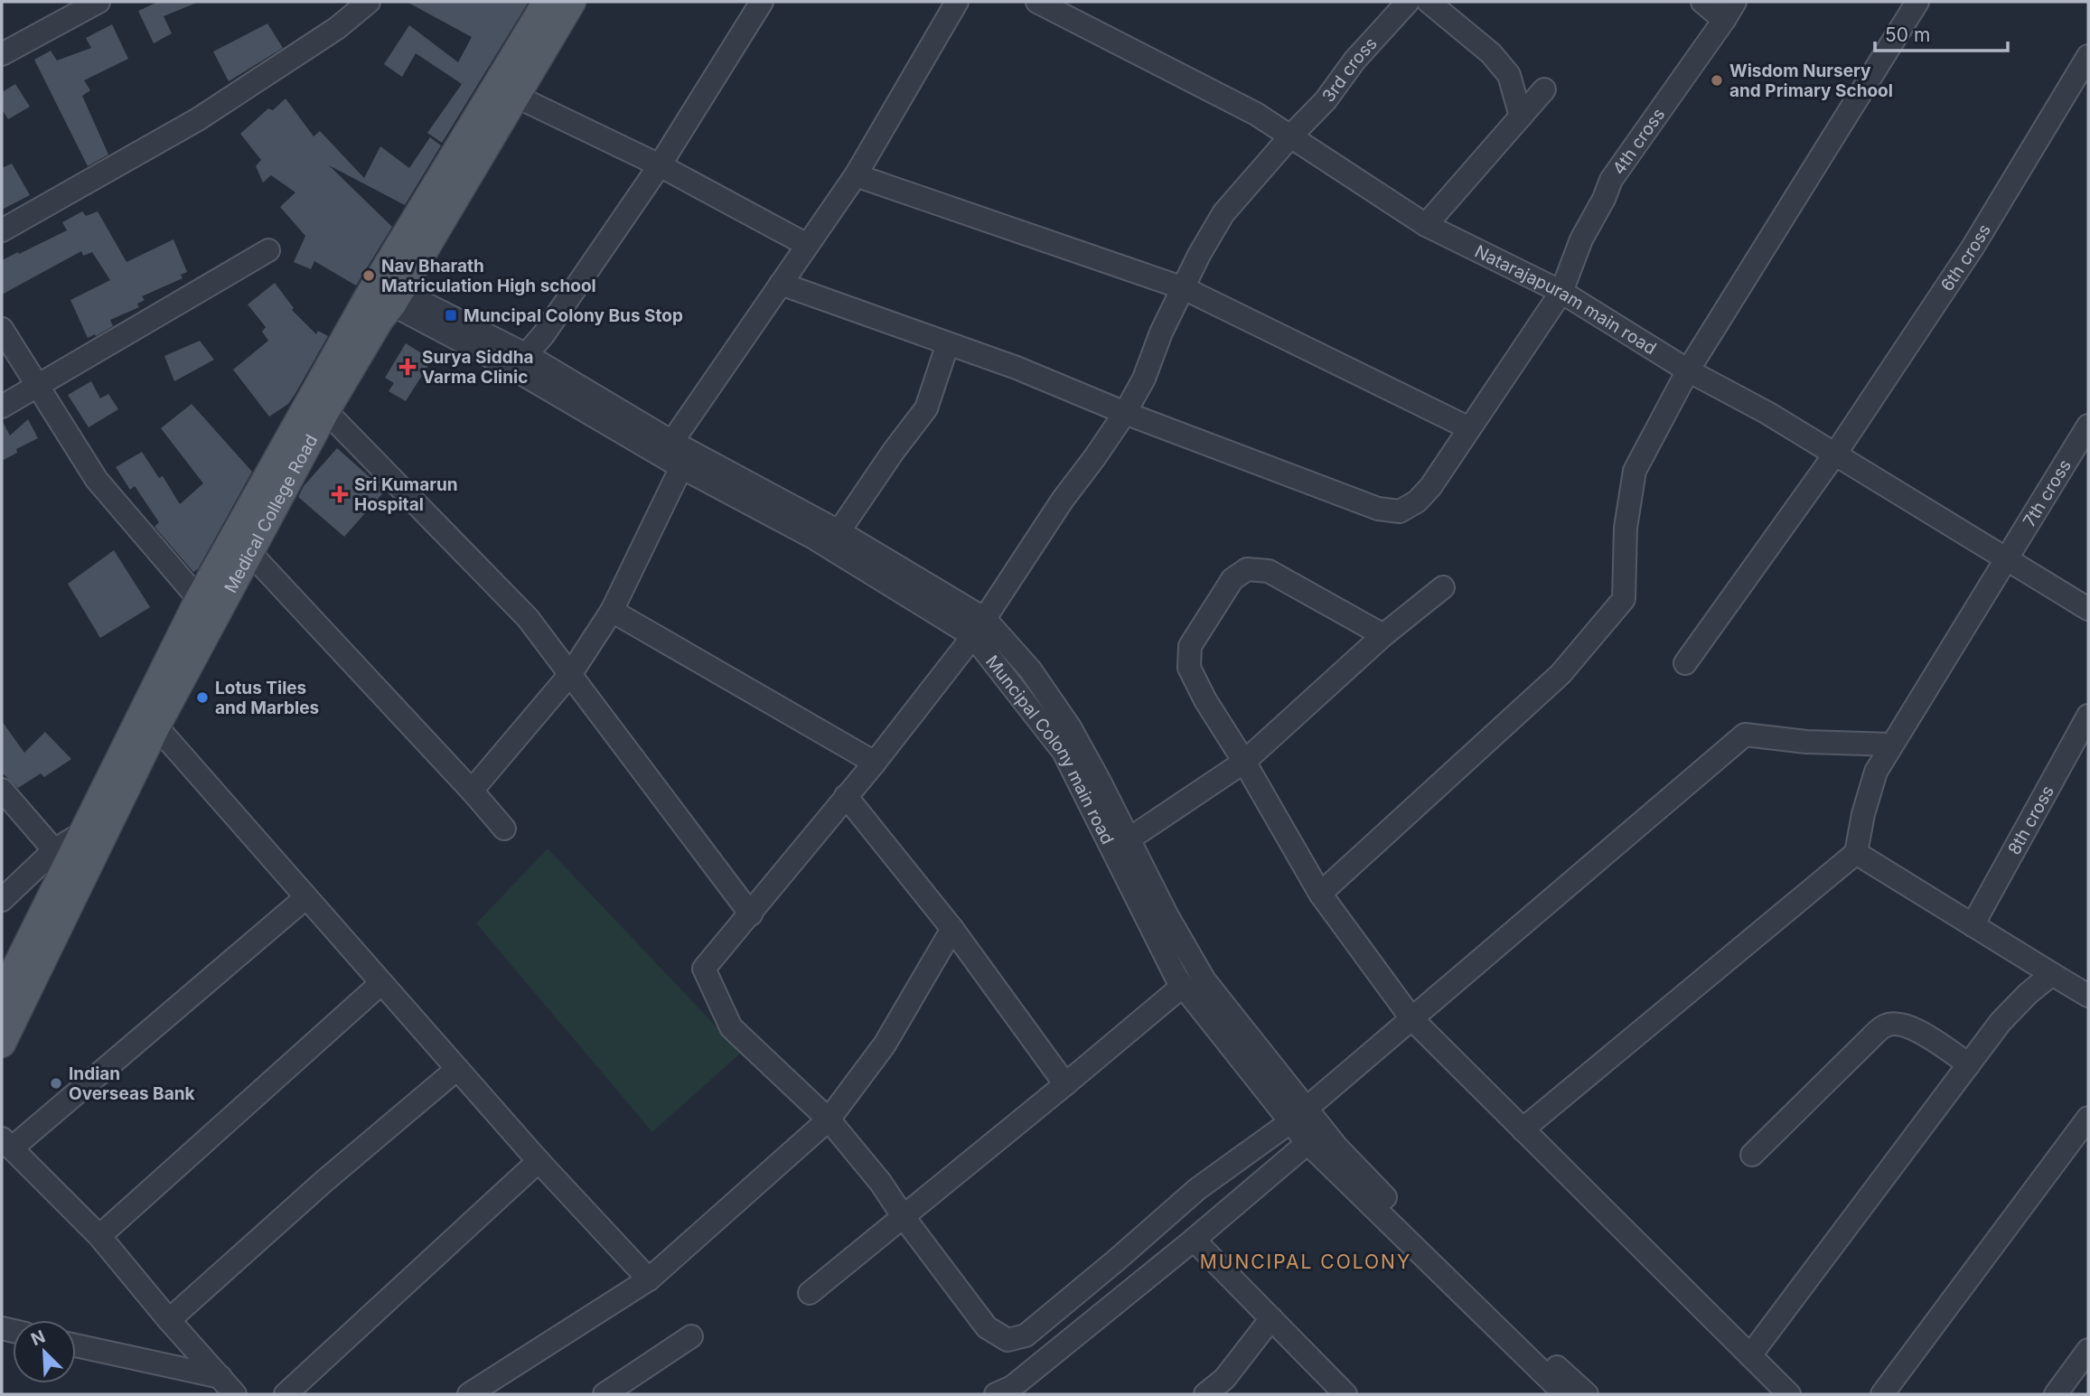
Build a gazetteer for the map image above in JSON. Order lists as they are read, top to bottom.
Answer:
{
  "streets": {
    "main road": ["Medical College Road"],
    "street": [
      "3rd cross",
      "4th cross",
      "6th cross",
      "Natarajapuram main road",
      "7th cross",
      "Muncipal Colony main road",
      "8th cross"
    ]
  },
  "crossings": [
    ["3rd cross", "4th cross"],
    ["3rd cross", "Natarajapuram main road"],
    ["3rd cross", "Muncipal Colony main road"],
    ["4th cross", "Natarajapuram main road"],
    ["6th cross", "Natarajapuram main road"],
    ["Natarajapuram main road", "7th cross"],
    ["Medical College Road", "Muncipal Colony main road"]
  ],
  "districts": ["MUNCIPAL COLONY"],
  "places": {
    "other": [
      "Wisdom Nursery and Primary School",
      "Nav Bharath Matriculation High school",
      "Lotus Tiles and Marbles",
      "Indian Overseas Bank"
    ],
    "transit": ["Muncipal Colony Bus Stop"],
    "health": ["Surya Siddha Varma Clinic", "Sri Kumarun Hospital"]
  },
  "scale_bar": "50 m",
  "north": "top left"
}
